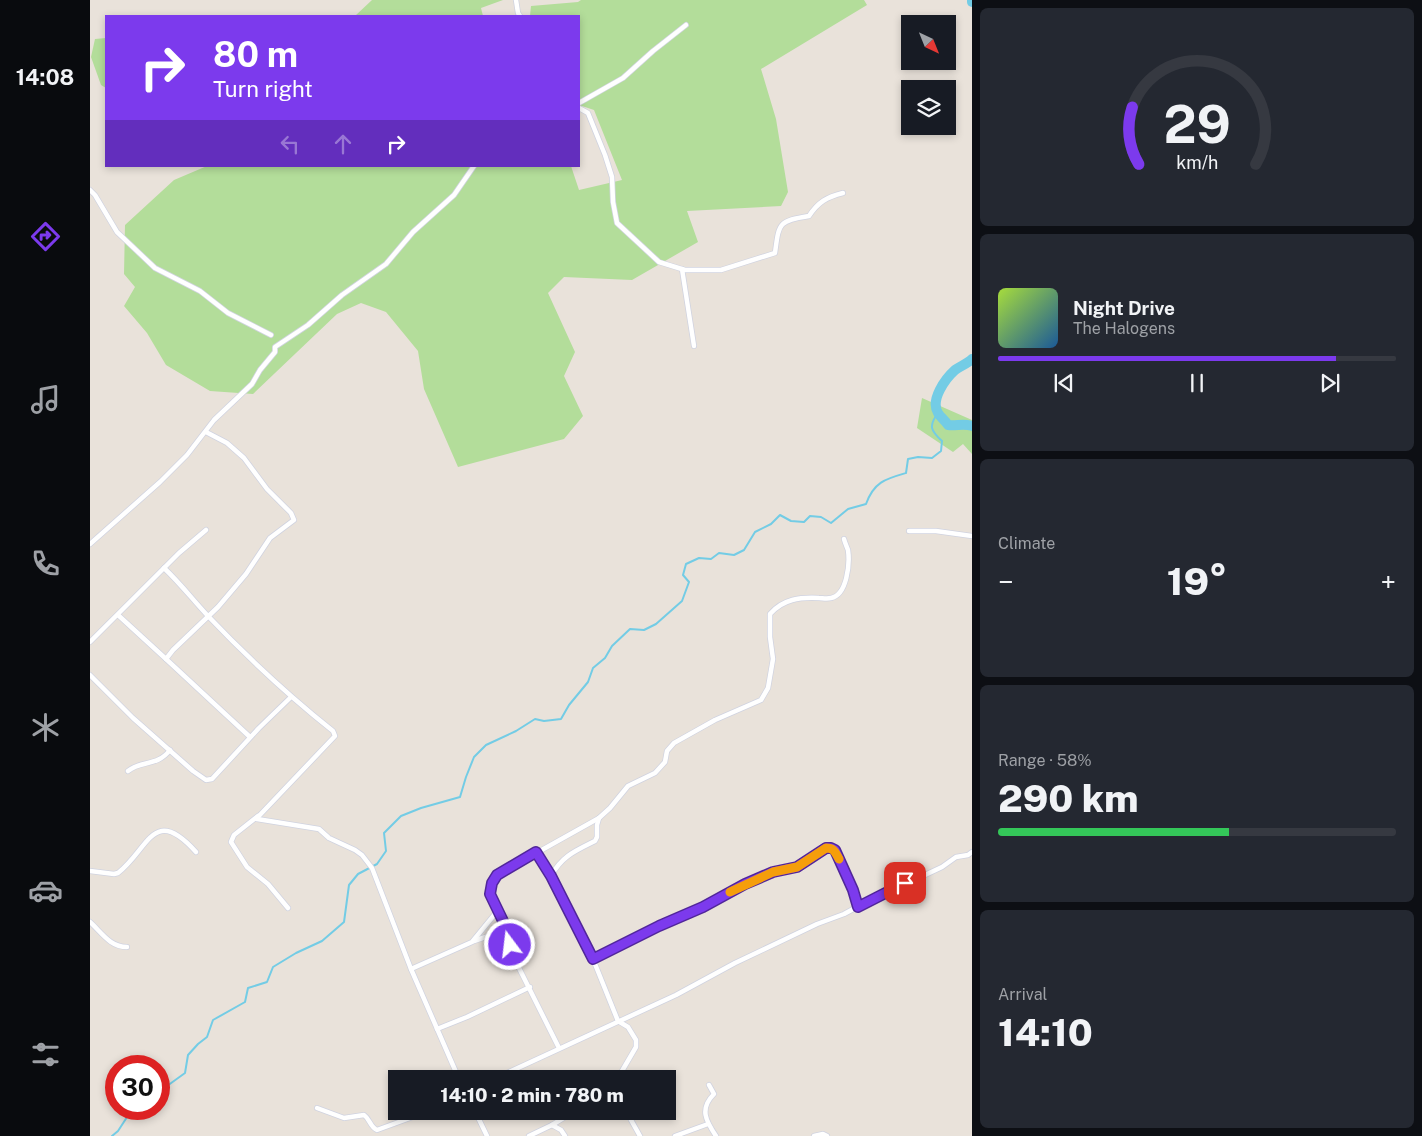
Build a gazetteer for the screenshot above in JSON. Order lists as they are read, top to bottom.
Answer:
{
  "north": "bottom right",
  "page": {
    "tabs": "14:08",
    "turn": ["80 m", "Turn right"],
    "song": ["Night Drive", "The Halogens"],
    "tile": [
      "Climate",
      ["Range · 58%", "290 km"],
      ["Arrival", "14:10"]
    ],
    "heat": ["−", "19°", "+"],
    "limit": "30",
    "trip": "14:10 · 2 min · 780 m",
    "gauge": ["29", "km/h"]
  }
}
